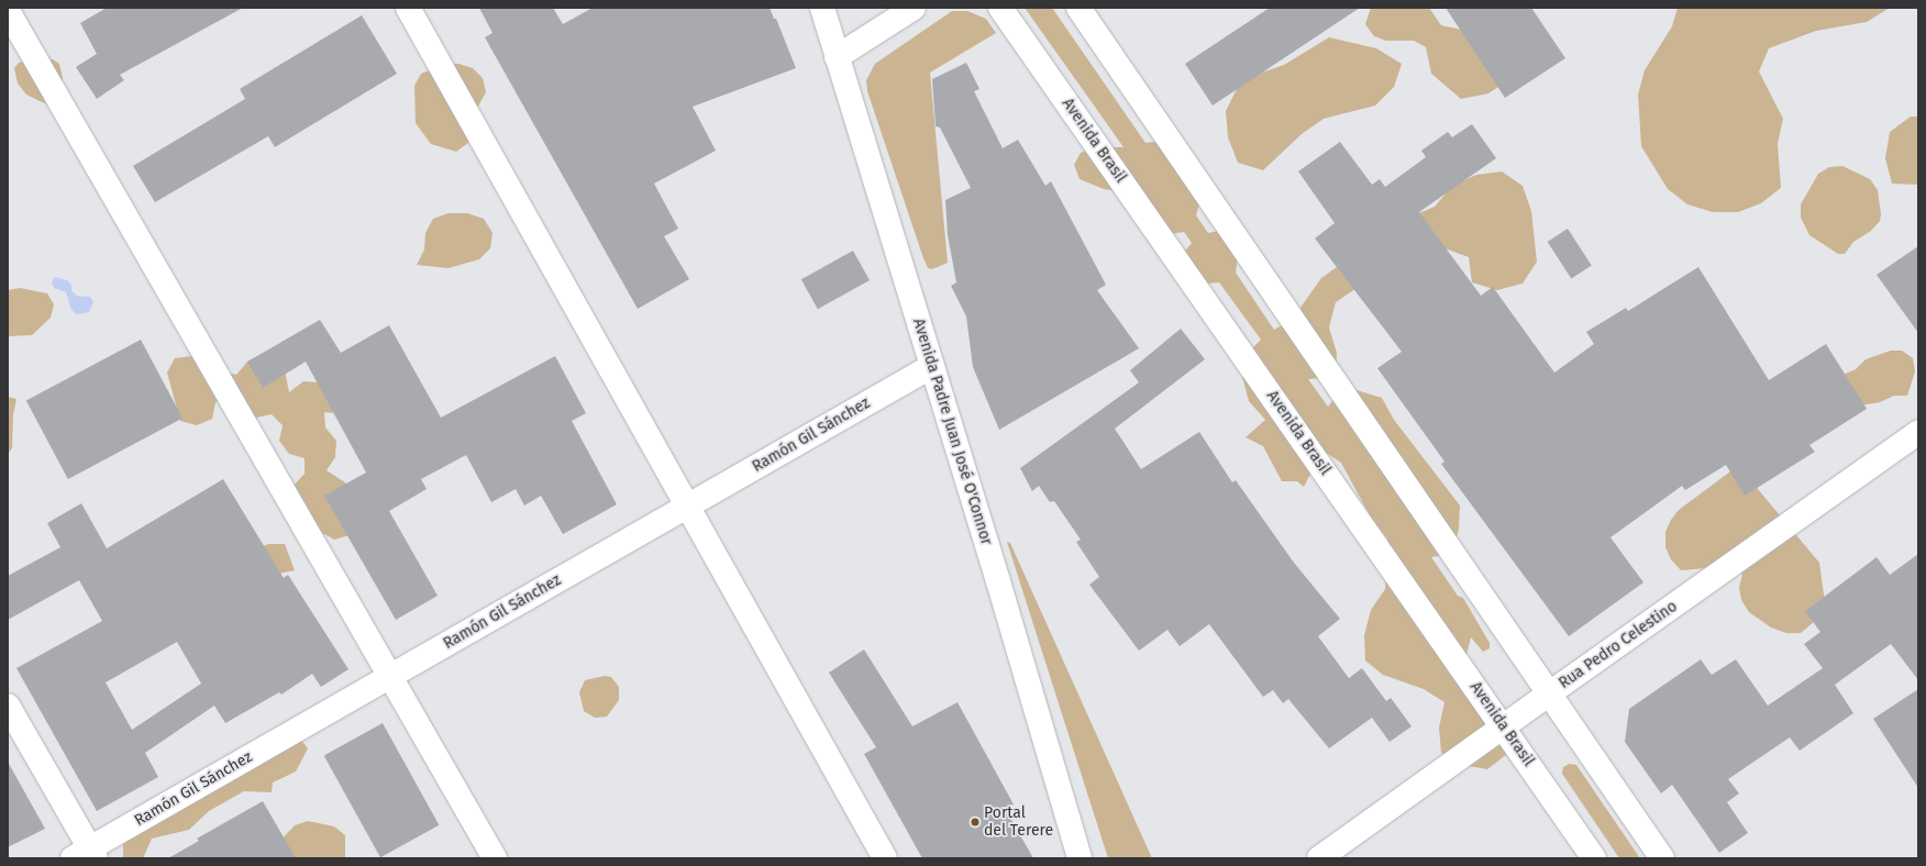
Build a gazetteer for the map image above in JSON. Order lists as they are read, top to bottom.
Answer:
{
  "streets": {
    "street": [
      "Avenida Brasil",
      "Avenida Padre Juan José O'Connor",
      "Ramón Gil Sánchez",
      "Rua Pedro Celestino"
    ]
  },
  "crossings": [
    ["Avenida Brasil", "Rua Pedro Celestino"],
    ["Avenida Padre Juan José O'Connor", "Ramón Gil Sánchez"]
  ],
  "places": ["Portal del Terere"]
}
